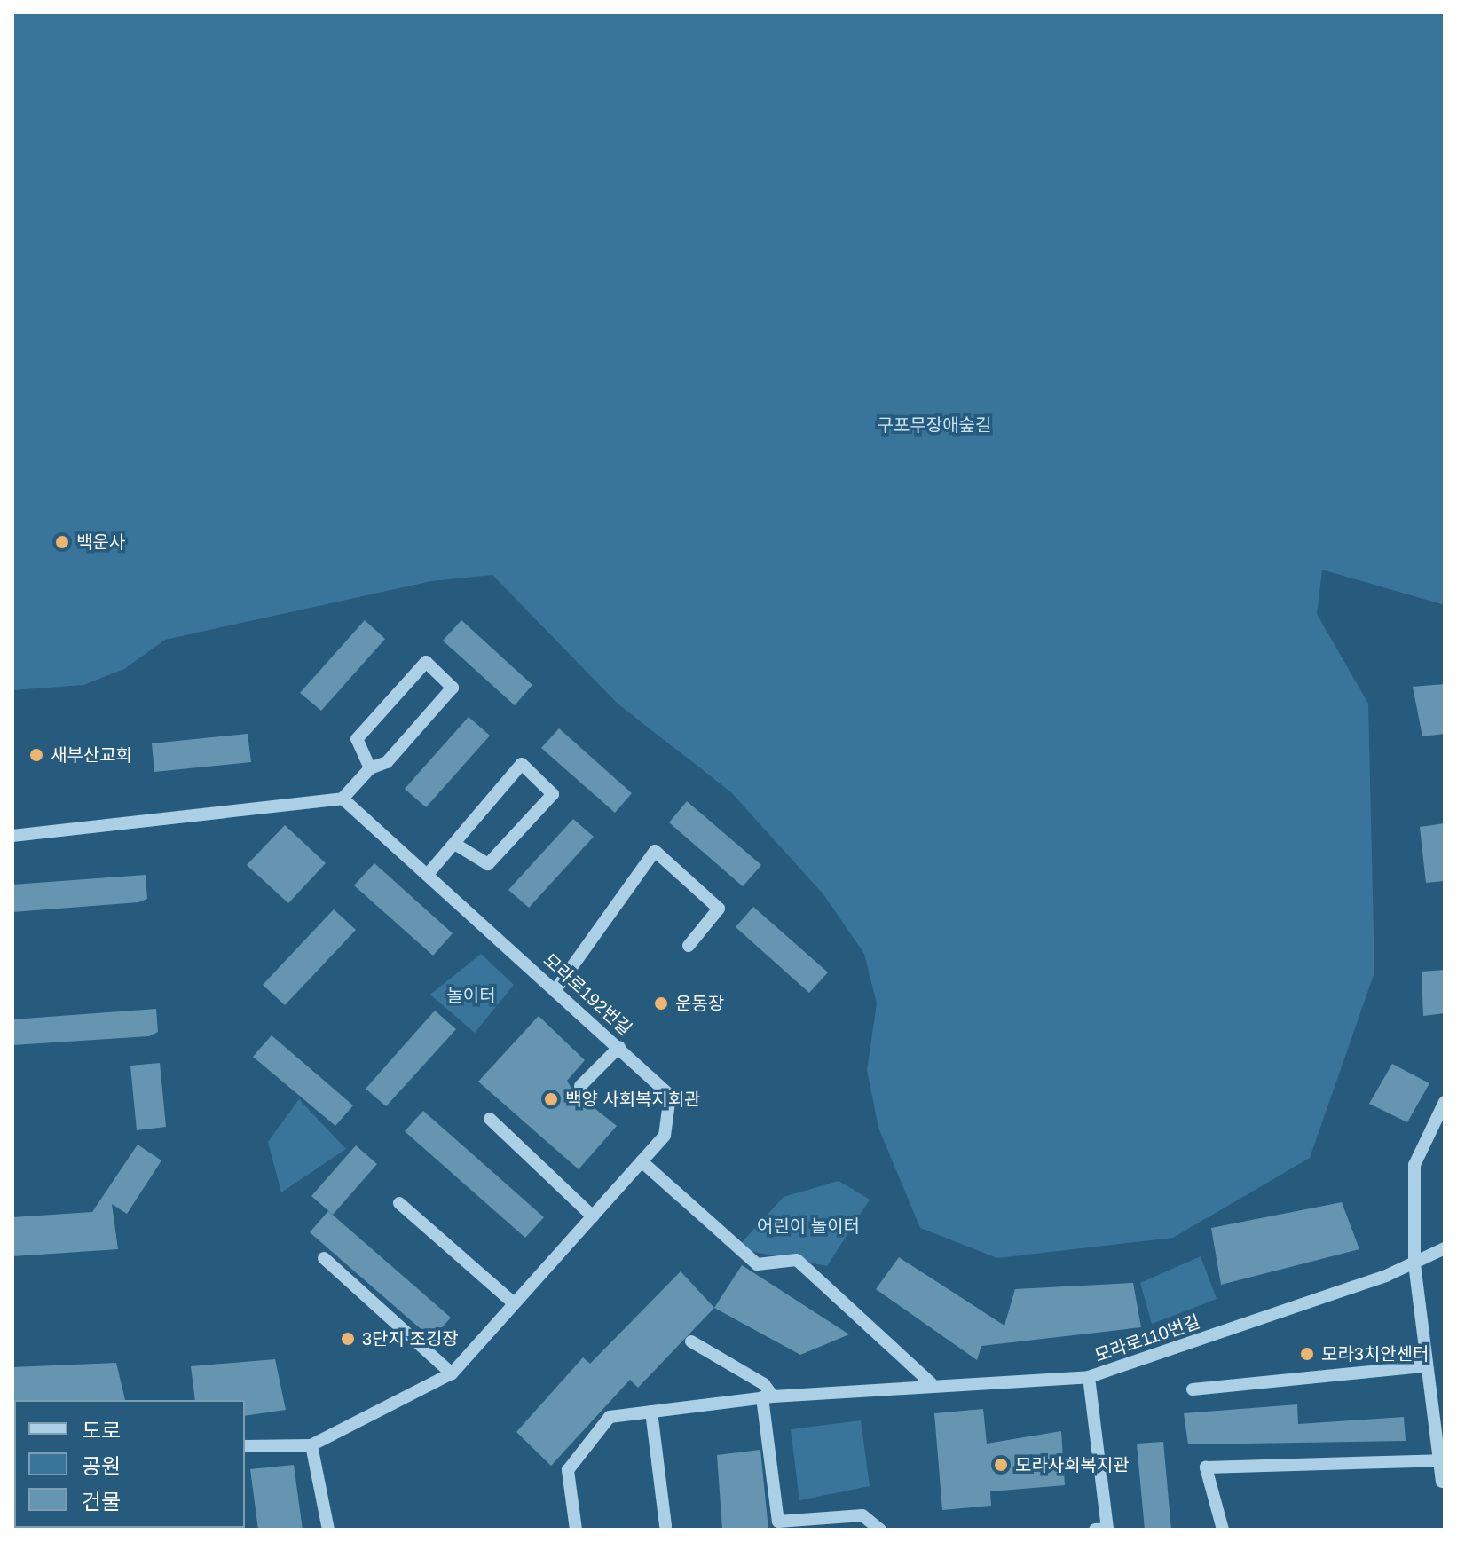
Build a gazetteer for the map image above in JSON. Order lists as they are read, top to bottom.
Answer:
{
  "streets": {
    "street": ["모라로192번길", "모라로110번길"]
  },
  "parks": ["구포무장애숲길", "놀이터", "어린이 놀이터"],
  "places": [
    "백운사",
    "새부산교회",
    "운동장",
    "백양 사회복지회관",
    "3단지 조깅장",
    "모라3치안센터",
    "모라사회복지관"
  ],
  "legend": ["도로", "공원", "건물"]
}
